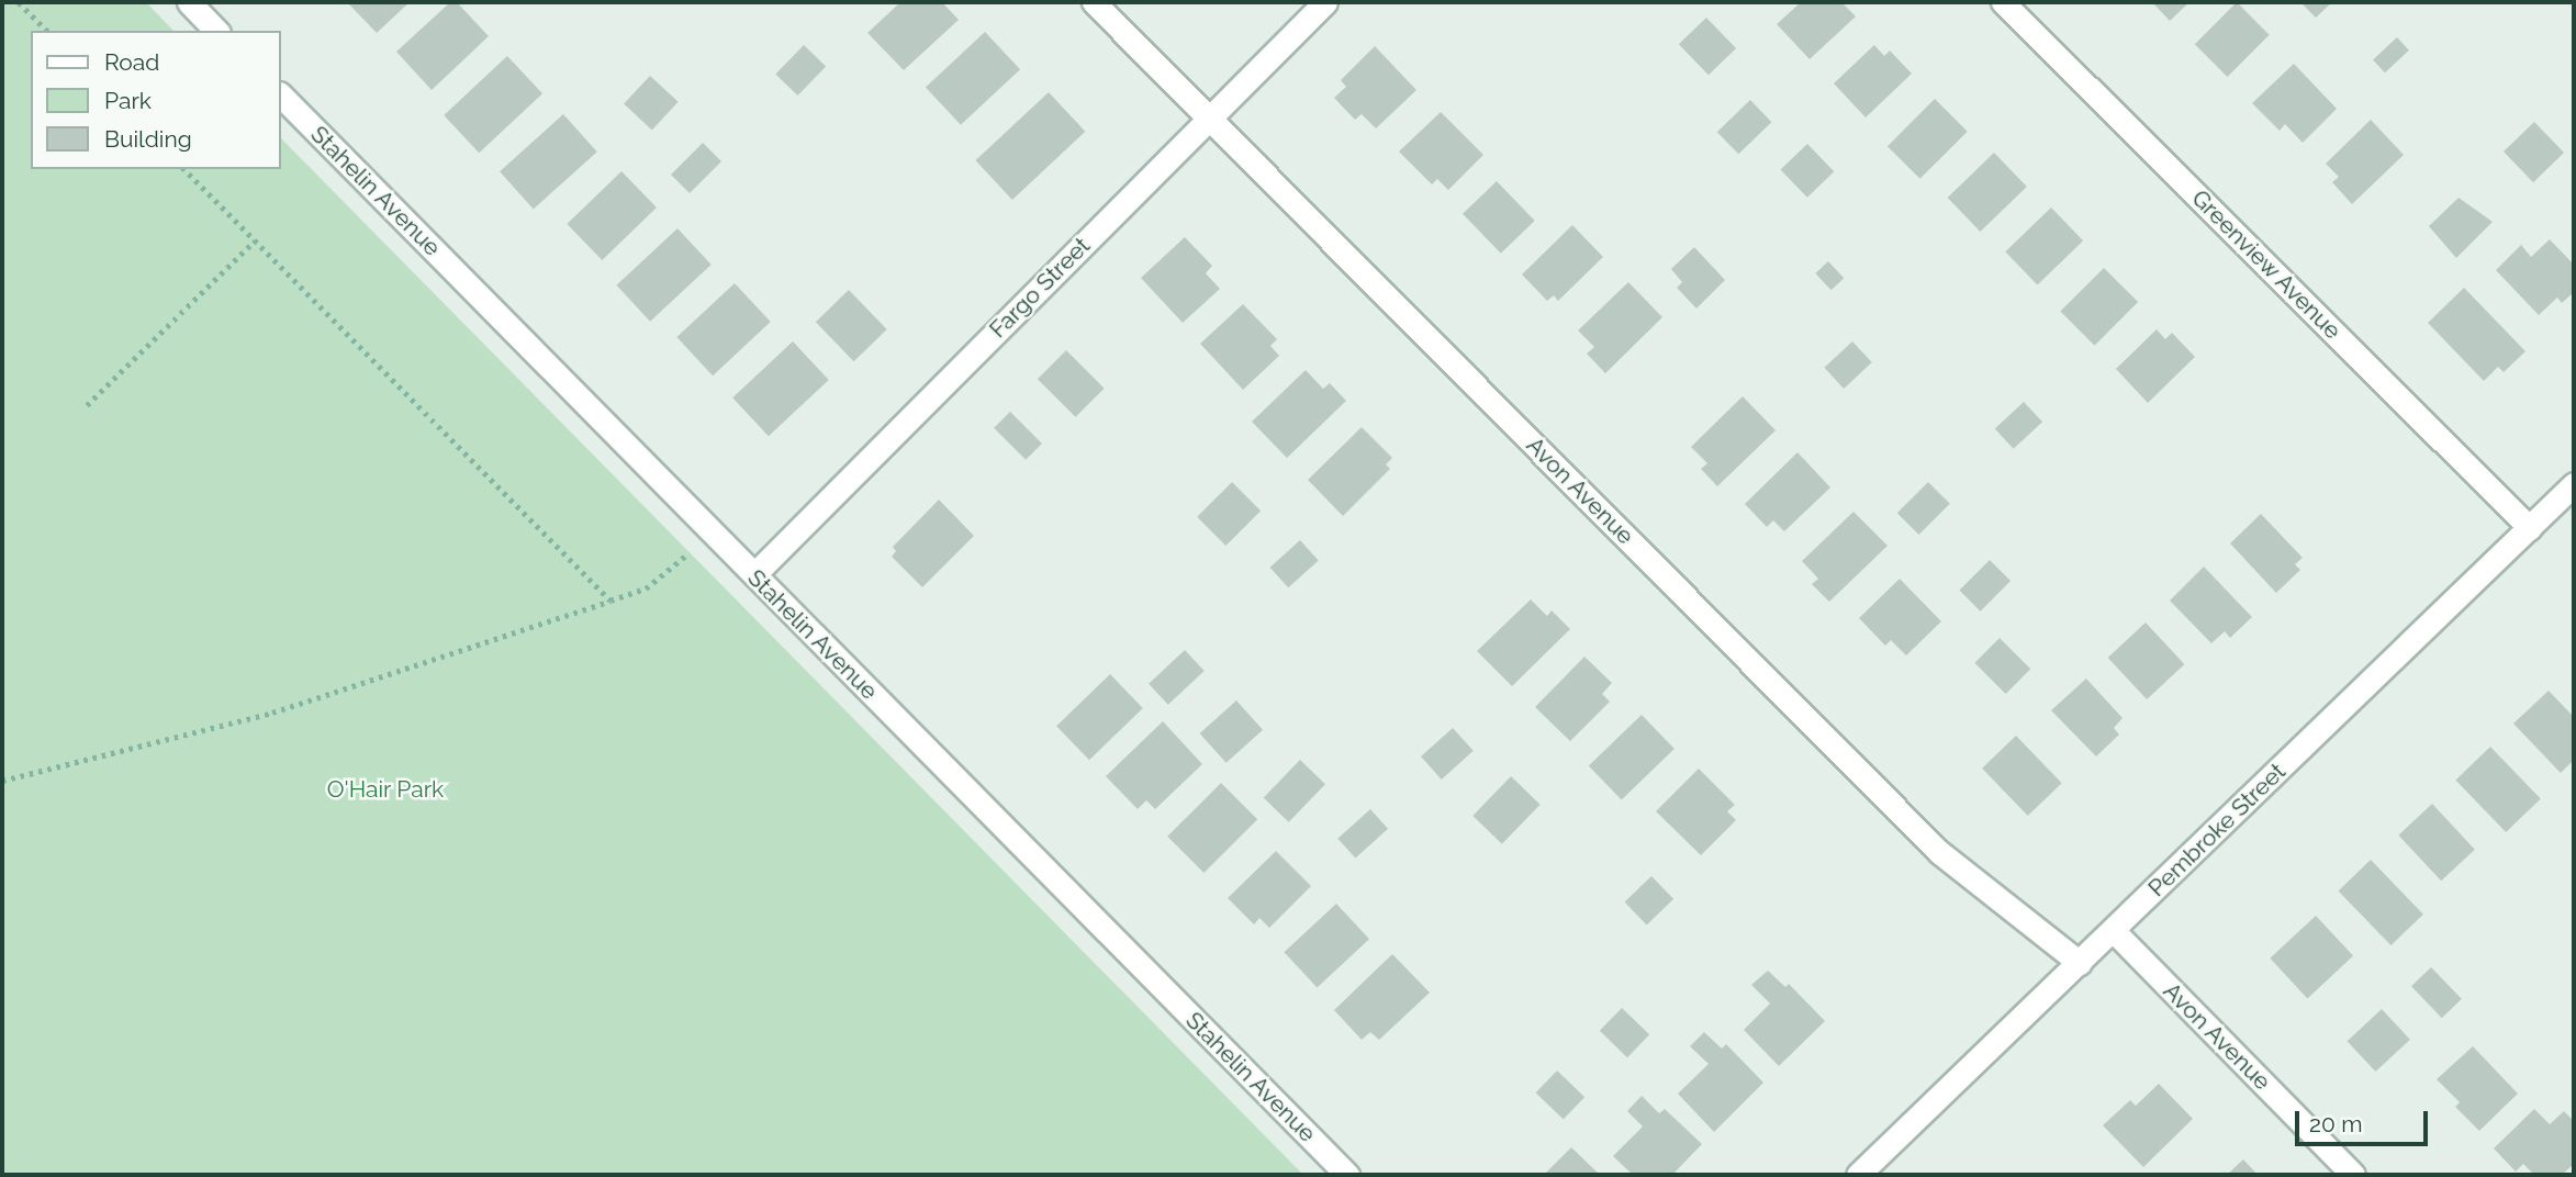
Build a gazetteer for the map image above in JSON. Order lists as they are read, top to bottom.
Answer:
{
  "streets": {
    "street": [
      "Stahelin Avenue",
      "Greenview Avenue",
      "Fargo Street",
      "Avon Avenue",
      "Pembroke Street"
    ]
  },
  "crossings": [
    ["Stahelin Avenue", "Fargo Street"],
    ["Greenview Avenue", "Pembroke Street"],
    ["Fargo Street", "Avon Avenue"],
    ["Avon Avenue", "Pembroke Street"]
  ],
  "parks": ["O'Hair Park"],
  "legend": ["Road", "Park", "Building"],
  "scale_bar": "20 m"
}
